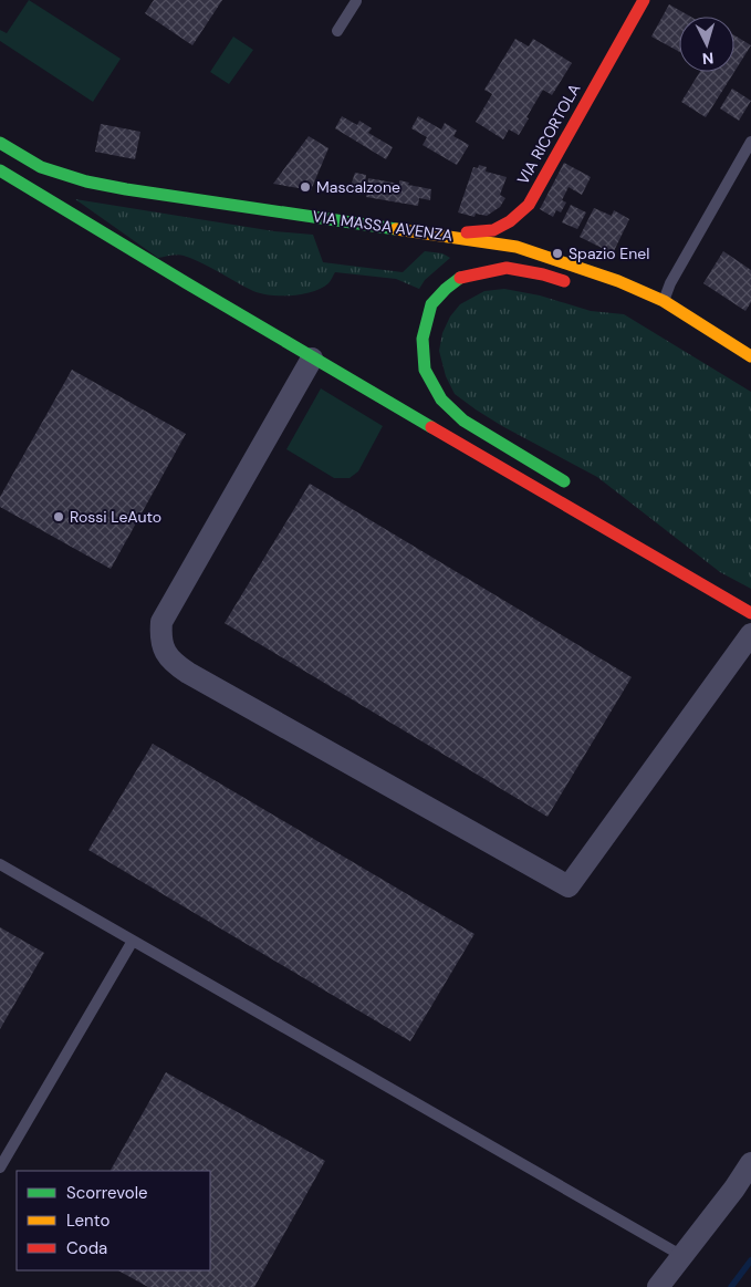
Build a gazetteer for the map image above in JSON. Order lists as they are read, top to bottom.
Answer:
{
  "streets": {
    "main road": ["VIA RICORTOLA", "VIA MASSA AVENZA"]
  },
  "crossings": [
    ["VIA RICORTOLA", "VIA MASSA AVENZA"]
  ],
  "places": ["Mascalzone", "Spazio Enel", "Rossi LeAuto"],
  "legend": ["Scorrevole", "Lento", "Coda"],
  "north": "bottom"
}
